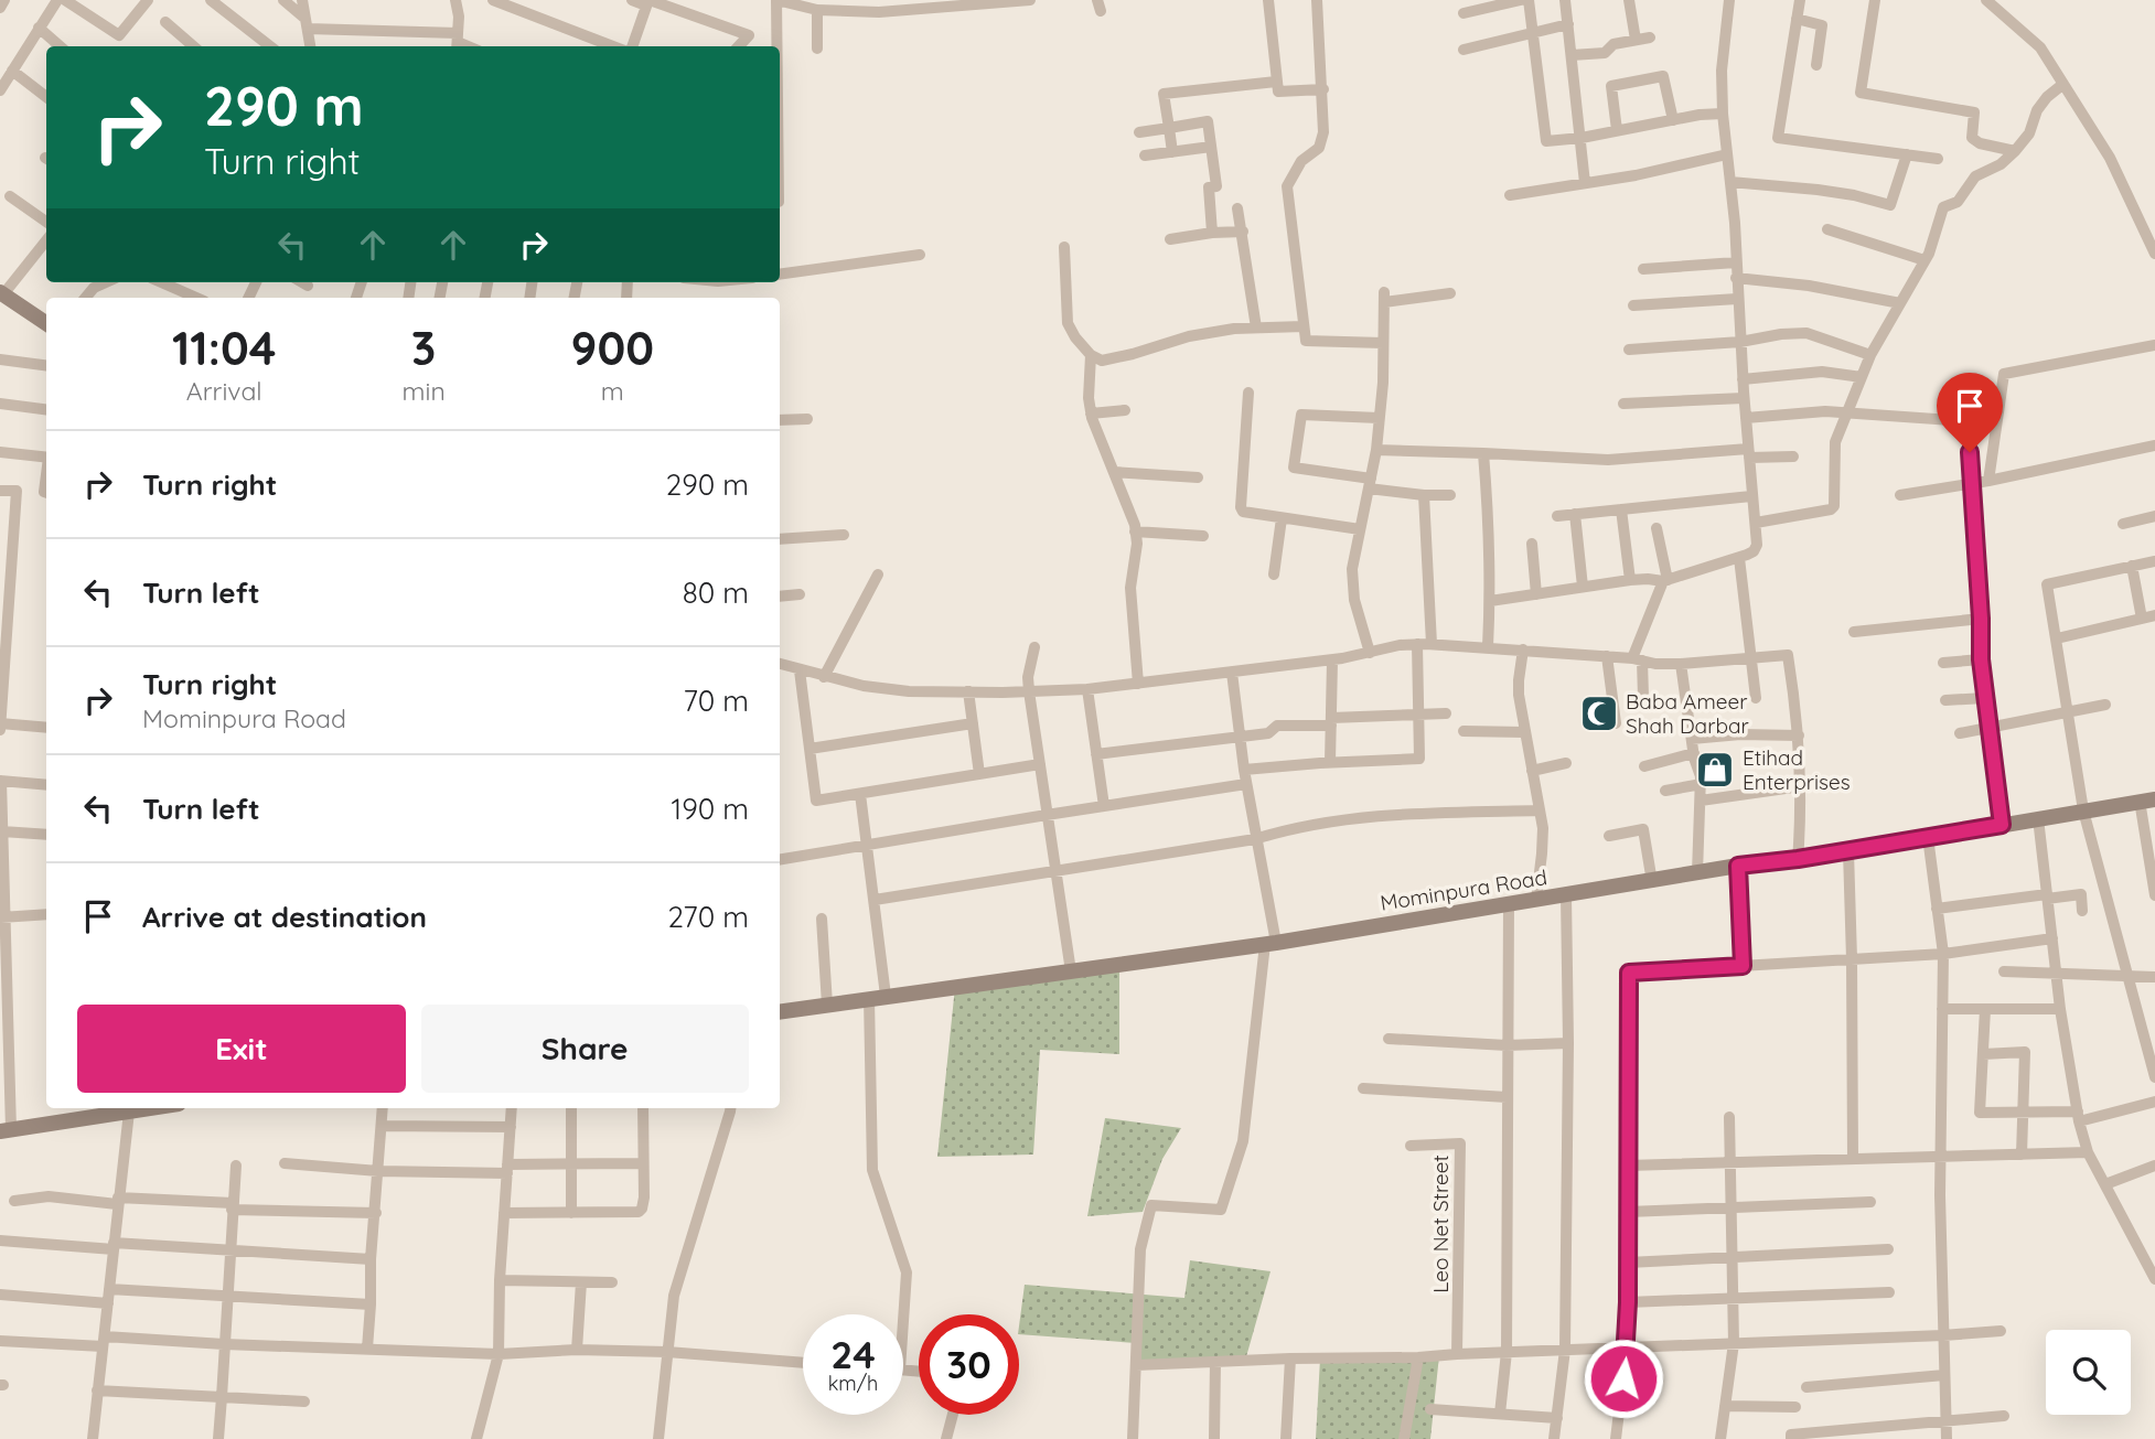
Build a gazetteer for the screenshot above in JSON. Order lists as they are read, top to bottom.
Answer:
{
  "streets": {
    "main road": ["Mominpura Road"],
    "street": ["Leo Net Street"]
  },
  "places": {
    "mosque": ["Baba Ameer Shah Darbar"],
    "shop": ["Etihad Enterprises"]
  },
  "page": {
    "turn": ["290 m", "Turn right"],
    "eta": [
      "11:04",
      "Arrival",
      "3",
      "min",
      "900",
      "m"
    ],
    "list": [
      {
        "name": "Turn right",
        "value": "290 m"
      },
      {
        "name": "Turn left",
        "value": "80 m"
      },
      {
        "name": "Turn right",
        "note": "Mominpura Road",
        "value": "70 m"
      },
      {
        "name": "Turn left",
        "value": "190 m"
      },
      {
        "name": "Arrive at destination",
        "value": "270 m"
      }
    ],
    "buttons": ["Exit", "Share"],
    "speed": "24 km/h",
    "limit": "30"
  }
}
